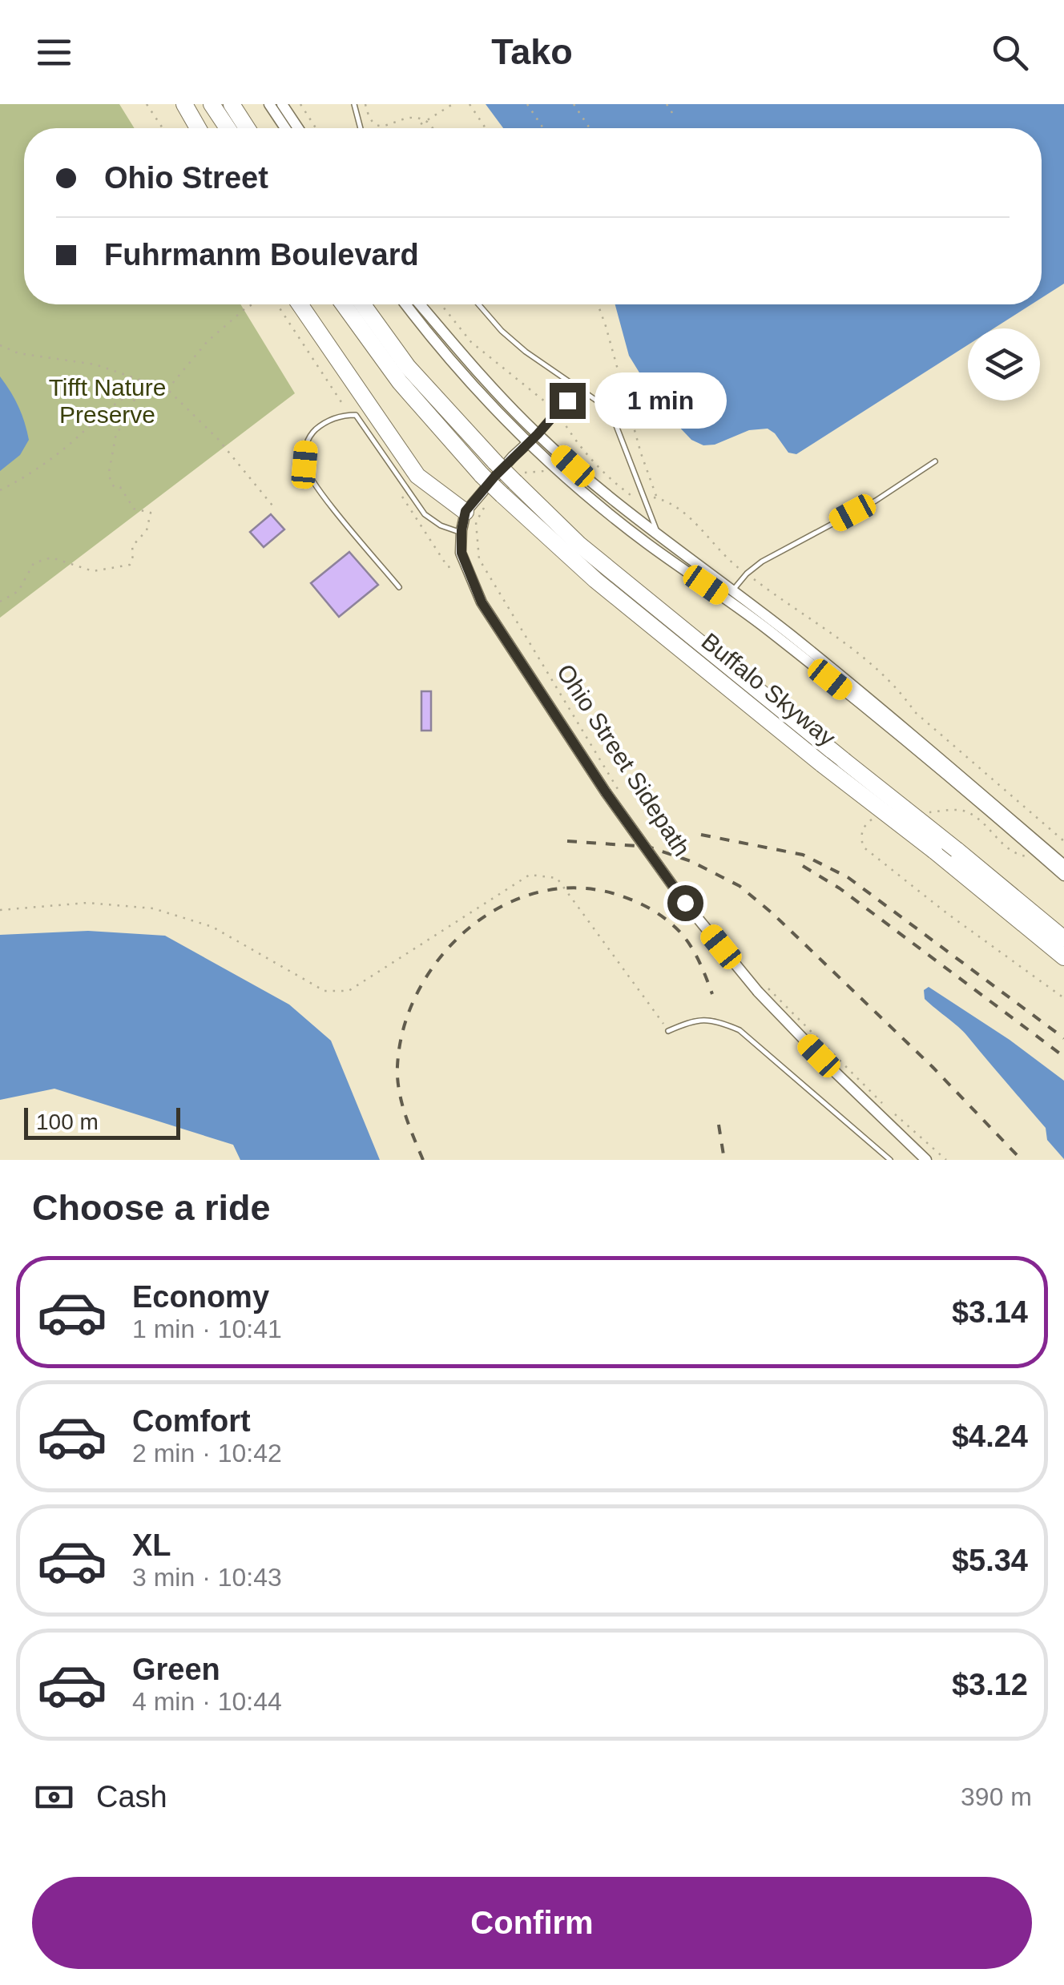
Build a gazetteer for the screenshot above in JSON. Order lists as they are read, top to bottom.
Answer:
{
  "streets": {
    "highway": ["Buffalo Skyway"],
    "path": ["Ohio Street Sidepath"]
  },
  "parks": ["Tifft Nature Preserve"],
  "scale_bar": "100 m",
  "page": {
    "header": "Tako",
    "banner": ["Ohio Street", "Fuhrmanm Boulevard"],
    "bubble": "1 min",
    "scale": "100 m",
    "heading": "Choose a ride",
    "list": [
      {
        "name": "Economy",
        "note": "1 min · 10:41",
        "value": "$3.14"
      },
      {
        "name": "Comfort",
        "note": "2 min · 10:42",
        "value": "$4.24"
      },
      {
        "name": "XL",
        "note": "3 min · 10:43",
        "value": "$5.34"
      },
      {
        "name": "Green",
        "note": "4 min · 10:44",
        "value": "$3.12"
      }
    ],
    "pay": ["Cash", "390 m"],
    "buttons": "Confirm"
  }
}
